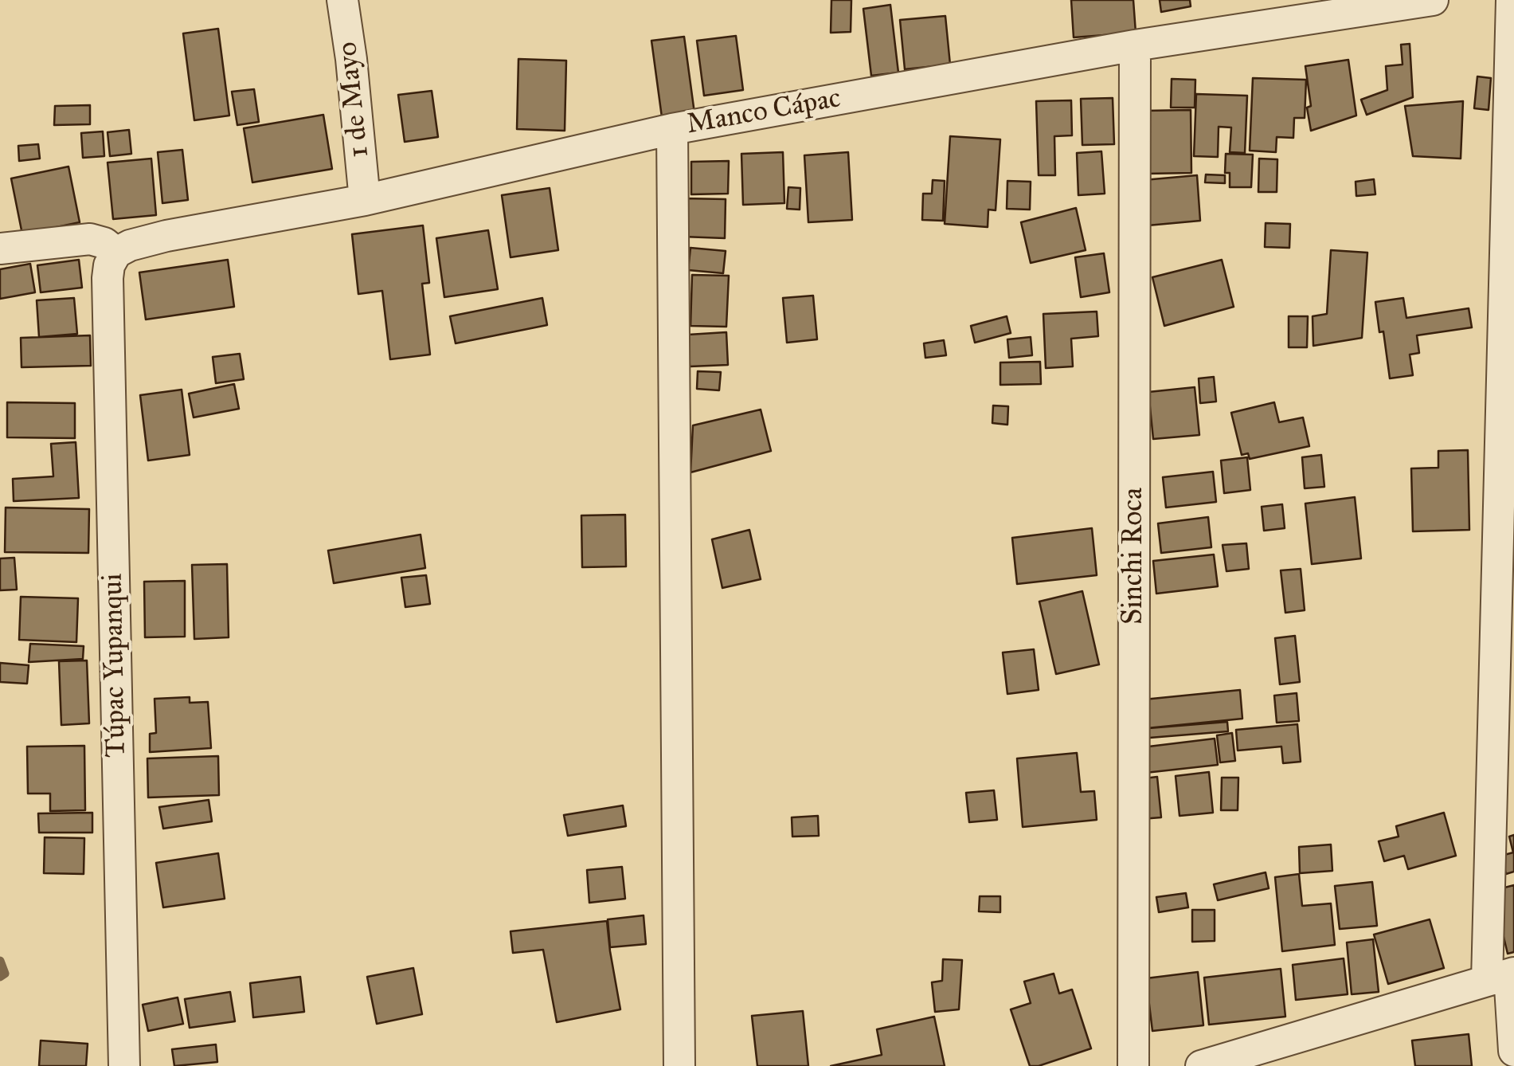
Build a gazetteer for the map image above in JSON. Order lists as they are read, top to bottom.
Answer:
{
  "streets": {
    "street": [
      "1 de Mayo",
      "Manco Cápac",
      "Sinchi Roca",
      "Túpac Yupanqui"
    ]
  },
  "crossings": [
    ["1 de Mayo", "Manco Cápac"],
    ["Manco Cápac", "Sinchi Roca"],
    ["Manco Cápac", "Túpac Yupanqui"]
  ]
}
